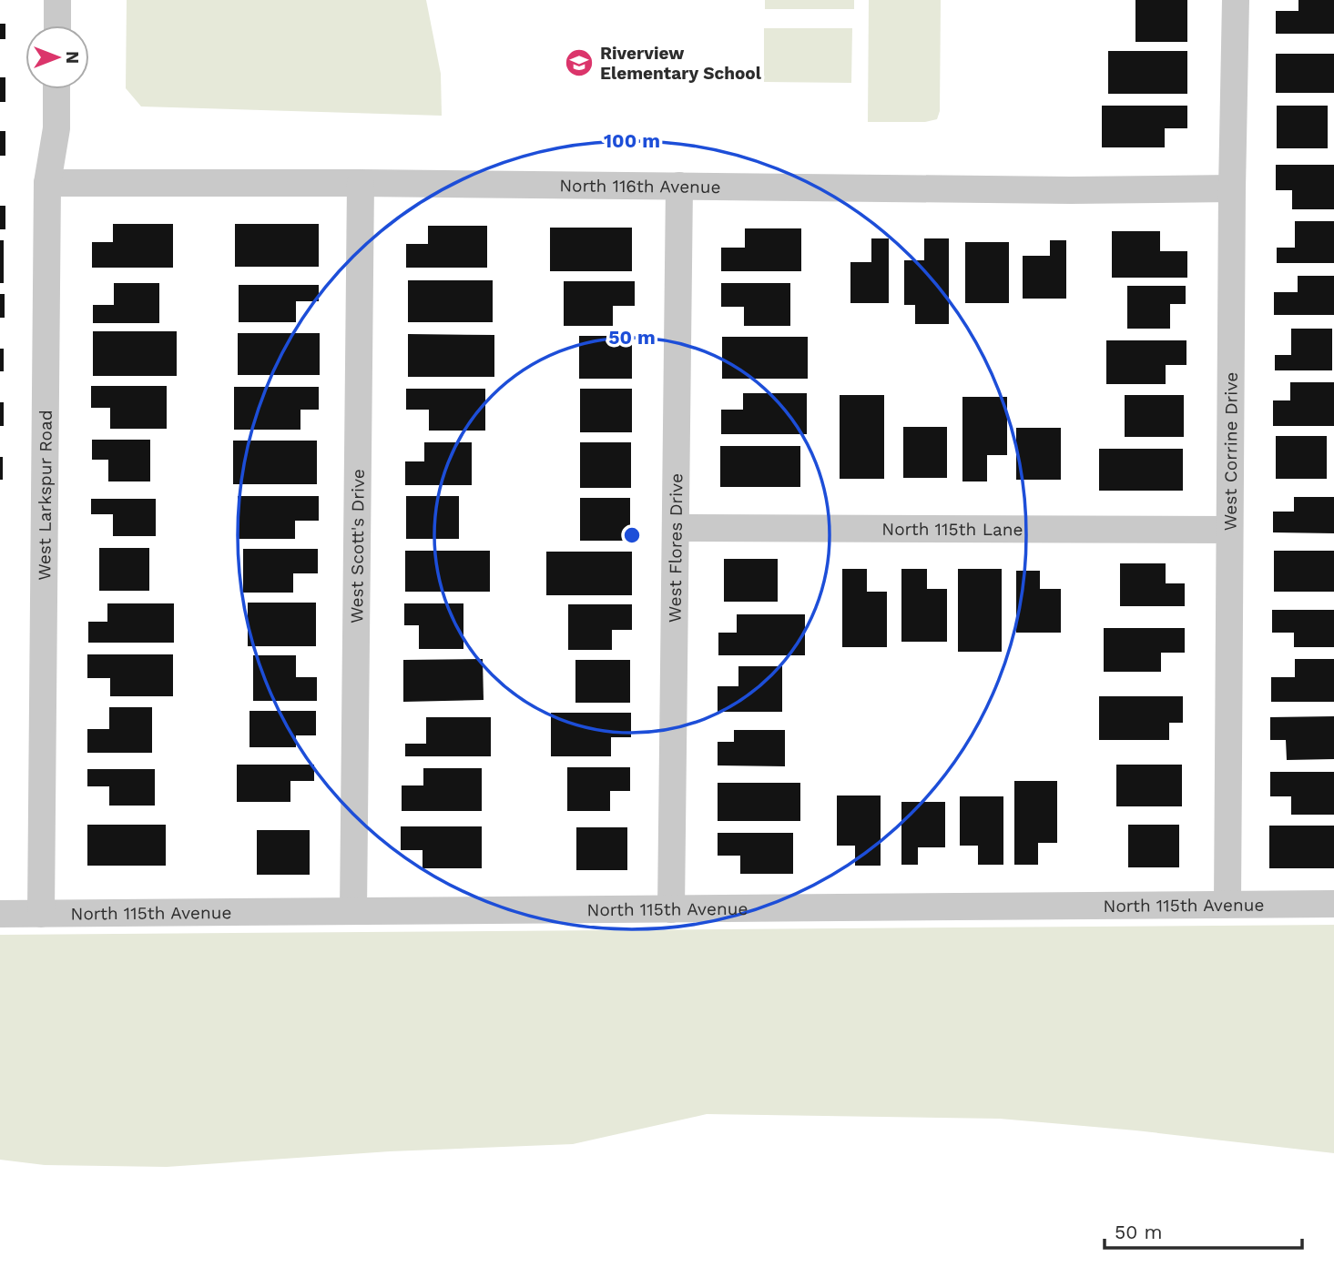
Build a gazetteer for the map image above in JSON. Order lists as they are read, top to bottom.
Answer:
{
  "streets": {
    "street": [
      "North 116th Avenue",
      "West Corrine Drive",
      "West Larkspur Road",
      "North 115th Lane",
      "West Scott's Drive",
      "West Flores Drive",
      "North 115th Avenue"
    ]
  },
  "crossings": [
    ["North 116th Avenue", "West Corrine Drive"],
    ["North 116th Avenue", "West Larkspur Road"],
    ["North 116th Avenue", "West Scott's Drive"],
    ["North 116th Avenue", "West Flores Drive"],
    ["West Corrine Drive", "North 115th Lane"],
    ["West Corrine Drive", "North 115th Avenue"],
    ["West Larkspur Road", "North 115th Avenue"],
    ["North 115th Lane", "West Flores Drive"],
    ["West Scott's Drive", "North 115th Avenue"],
    ["West Flores Drive", "North 115th Avenue"]
  ],
  "places": {
    "school or university": ["Riverview Elementary School"]
  },
  "scale_bar": "50 m",
  "north": "right",
  "rings": ["100 m", "50 m"]
}
